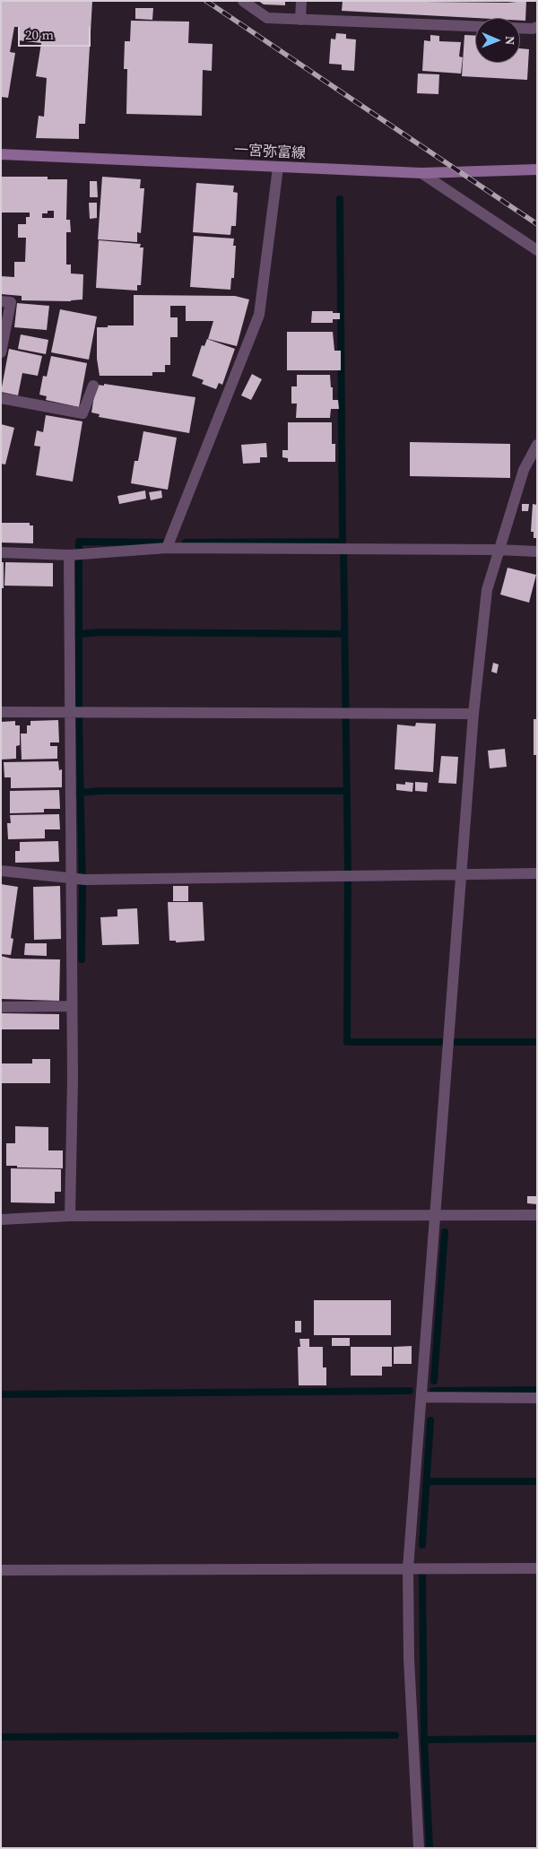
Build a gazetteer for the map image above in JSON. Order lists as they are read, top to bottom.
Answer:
{
  "streets": {
    "main road": ["一宮弥富線"]
  },
  "scale_bar": "20 m",
  "north": "right"
}
